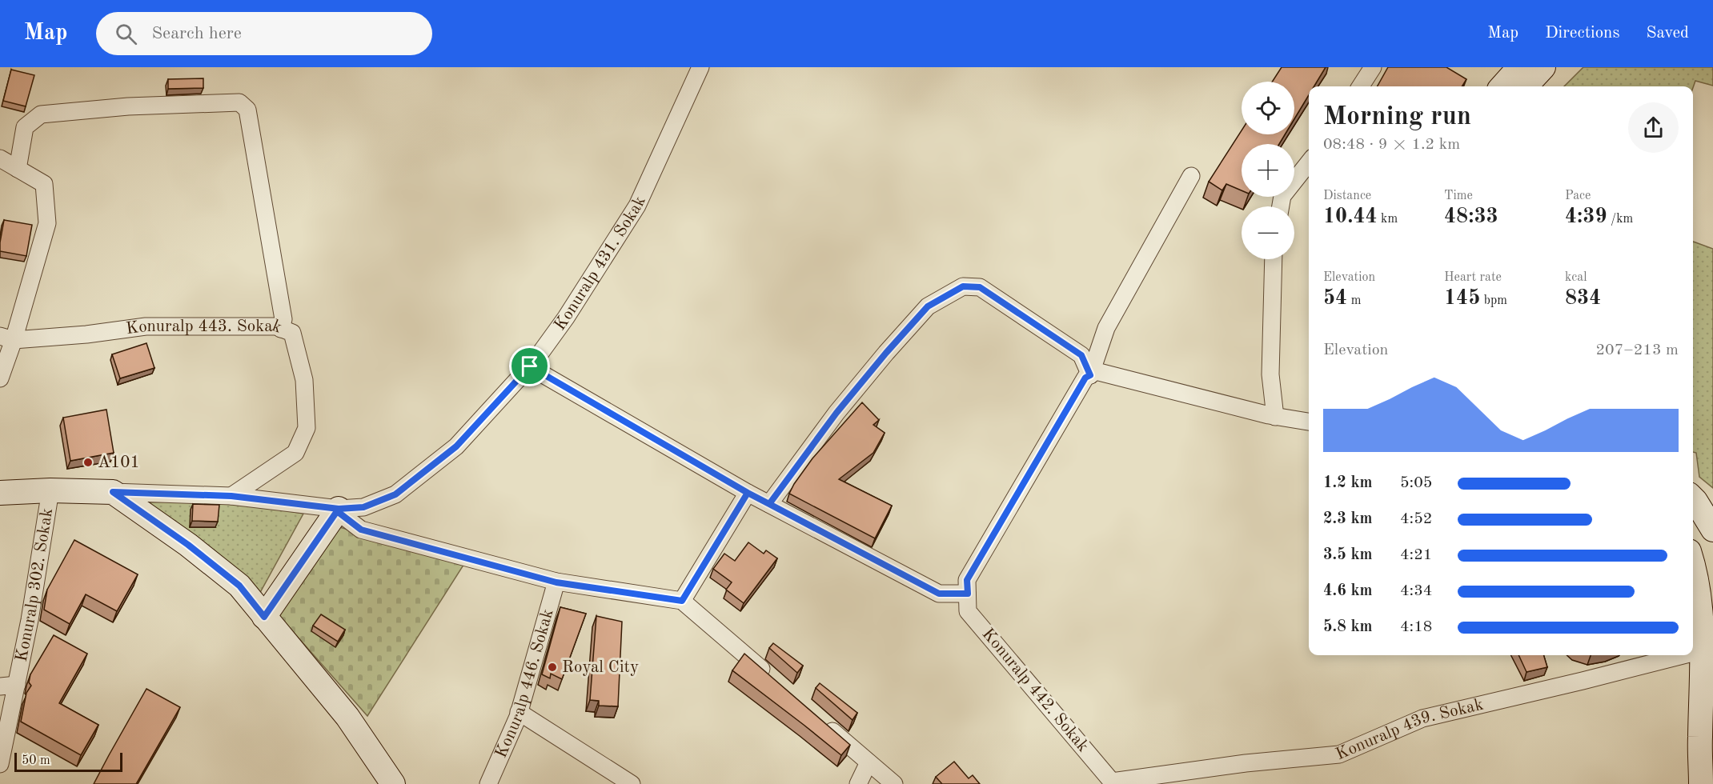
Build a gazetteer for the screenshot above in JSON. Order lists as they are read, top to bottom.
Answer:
{
  "streets": {
    "street": [
      "Konuralp 431. Sokak",
      "Konuralp 443. Sokak",
      "Konuralp 302. Sokak",
      "Konuralp 446. Sokak",
      "Konuralp 442. Sokak",
      "Konuralp 439. Sokak"
    ]
  },
  "crossings": [
    ["Konuralp 431. Sokak", "Konuralp 443. Sokak"],
    ["Konuralp 442. Sokak", "Konuralp 439. Sokak"]
  ],
  "places": ["A101", "Royal City"],
  "scale_bar": "50 m",
  "page": {
    "header": "Map",
    "search": "Search here",
    "nav": ["Map", "Directions", "Saved"],
    "map_buttons": ["+", "−"],
    "heading": ["Morning run", "08:48 · 9 × 1.2 km"],
    "stats": [
      ["Distance", "10.44 km"],
      ["Time", "48:33"],
      ["Pace", "4:39 /km"],
      ["Elevation", "54 m"],
      ["Heart rate", "145 bpm"],
      ["kcal", "834"]
    ],
    "chart": ["Elevation", "207–213 m"],
    "list": [
      {
        "name": "1.2 km",
        "note": "5:05"
      },
      {
        "name": "2.3 km",
        "note": "4:52"
      },
      {
        "name": "3.5 km",
        "note": "4:21"
      },
      {
        "name": "4.6 km",
        "note": "4:34"
      },
      {
        "name": "5.8 km",
        "note": "4:18"
      }
    ],
    "scale": "50 m"
  }
}
